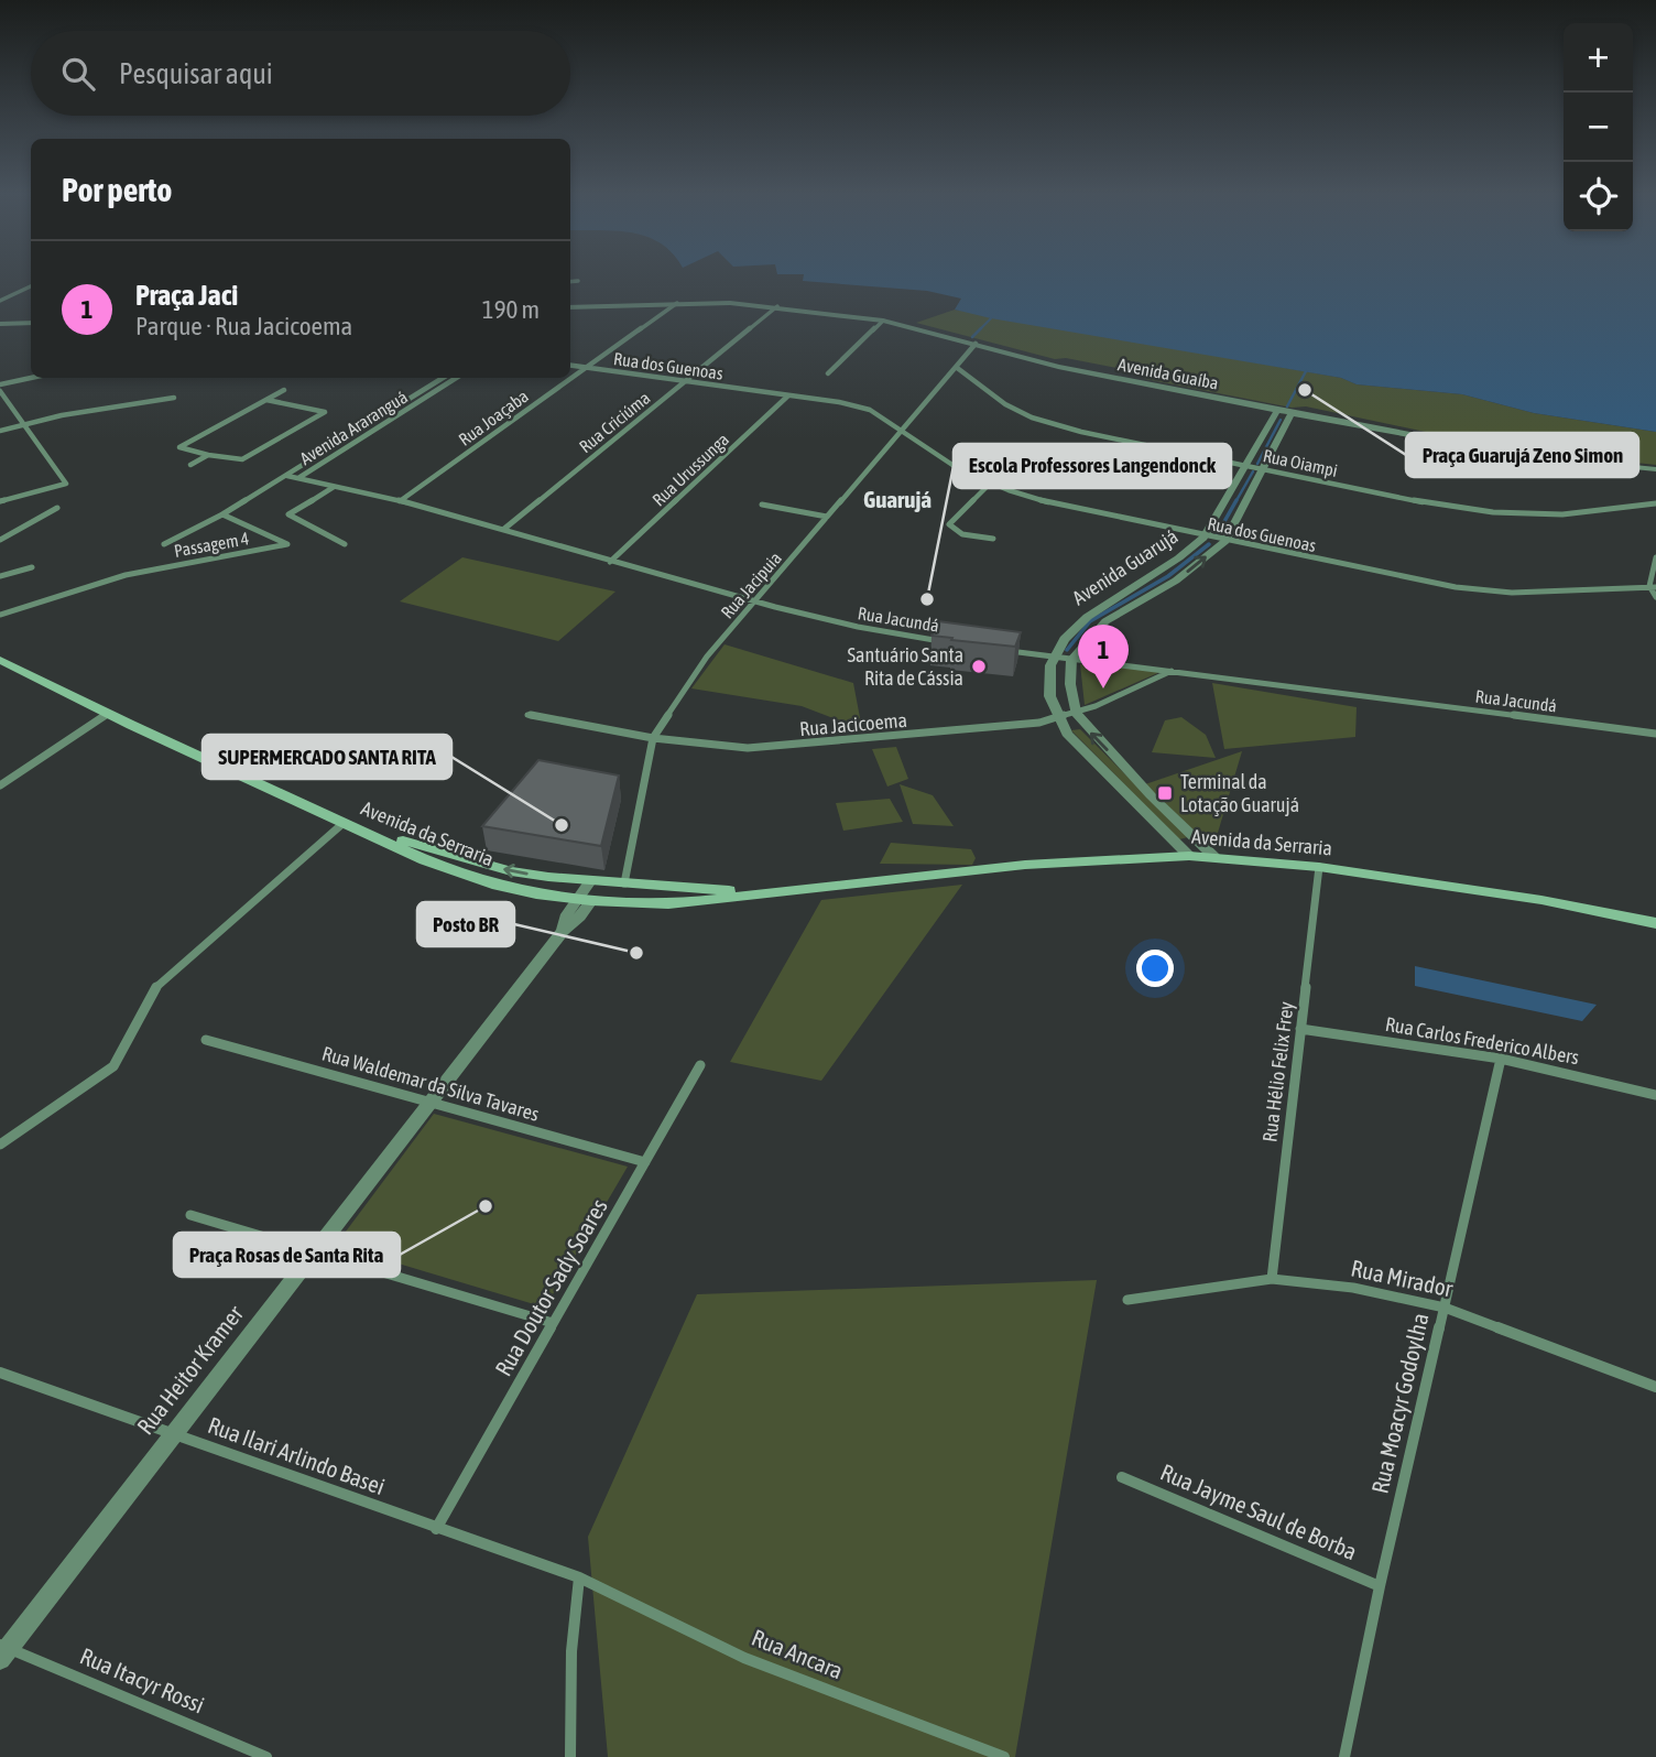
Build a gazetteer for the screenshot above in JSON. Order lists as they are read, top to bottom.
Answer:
{
  "streets": {
    "main road": ["Avenida da Serraria"],
    "street": [
      "Rua dos Guenoas",
      "Avenida Guaíba",
      "Rua Joaçaba",
      "Rua Criciúma",
      "Avenida Araranguá",
      "Rua Oiampi",
      "Rua Urussunga",
      "Passagem 4",
      "Avenida Guarujá",
      "Rua Jacipuia",
      "Rua Jacundá",
      "Rua Jacicoema",
      "Rua Carlos Frederico Albers",
      "Rua Hélio Felix Frey",
      "Rua Waldemar da Silva Tavares",
      "Rua Mirador",
      "Rua Doutor Sady Soares",
      "Rua Heitor Kramer",
      "Rua Moacyr Godoylha",
      "Rua Ilari Arlindo Basei",
      "Rua Jayme Saul de Borba",
      "Rua Ancara",
      "Rua Itacyr Rossi"
    ]
  },
  "crossings": [
    ["Rua dos Guenoas", "Rua Joaçaba"],
    ["Rua dos Guenoas", "Rua Criciúma"],
    ["Rua dos Guenoas", "Rua Urussunga"],
    ["Rua dos Guenoas", "Avenida Guarujá"],
    ["Rua dos Guenoas", "Rua Jacipuia"],
    ["Avenida Guaíba", "Rua Joaçaba"],
    ["Avenida Guaíba", "Rua Criciúma"],
    ["Avenida Guaíba", "Avenida Guarujá"],
    ["Avenida Guaíba", "Rua Jacipuia"],
    ["Rua Joaçaba", "Rua Jacundá"],
    ["Rua Criciúma", "Rua Jacundá"],
    ["Avenida Araranguá", "Passagem 4"],
    ["Avenida Araranguá", "Rua Jacundá"],
    ["Rua Oiampi", "Avenida Guarujá"],
    ["Rua Oiampi", "Rua Jacipuia"],
    ["Rua Urussunga", "Rua Jacundá"],
    ["Passagem 4", "Rua Jacundá"],
    ["Avenida Guarujá", "Rua Jacundá"],
    ["Rua Jacipuia", "Rua Jacundá"],
    ["Rua Jacipuia", "Rua Jacicoema"],
    ["Rua Jacipuia", "Avenida da Serraria"],
    ["Rua Jacundá", "Rua Jacicoema"],
    ["Avenida da Serraria", "Rua Hélio Felix Frey"],
    ["Avenida da Serraria", "Rua Heitor Kramer"],
    ["Rua Carlos Frederico Albers", "Rua Hélio Felix Frey"],
    ["Rua Carlos Frederico Albers", "Rua Moacyr Godoylha"],
    ["Rua Hélio Felix Frey", "Rua Mirador"],
    ["Rua Waldemar da Silva Tavares", "Rua Doutor Sady Soares"],
    ["Rua Waldemar da Silva Tavares", "Rua Heitor Kramer"],
    ["Rua Mirador", "Rua Moacyr Godoylha"],
    ["Rua Doutor Sady Soares", "Rua Ilari Arlindo Basei"],
    ["Rua Heitor Kramer", "Rua Ilari Arlindo Basei"],
    ["Rua Heitor Kramer", "Rua Itacyr Rossi"],
    ["Rua Moacyr Godoylha", "Rua Jayme Saul de Borba"],
    ["Rua Ilari Arlindo Basei", "Rua Ancara"]
  ],
  "districts": ["Guarujá"],
  "places": {
    "other": [
      "Praça Guarujá Zeno Simon",
      "Escola Professores Langendonck",
      "Santuário Santa Rita de Cássia",
      "SUPERMERCADO SANTA RITA",
      "Posto BR",
      "Praça Rosas de Santa Rita"
    ],
    "transit": ["Terminal da Lotação Guarujá"]
  },
  "page": {
    "map_buttons": ["+", "−"],
    "search": "Pesquisar aqui",
    "heading": "Por perto",
    "list": [
      {
        "mark": "1",
        "name": "Praça Jaci",
        "note": "Parque · Rua Jacicoema",
        "value": "190 m"
      }
    ],
    "pins": "1"
  }
}
